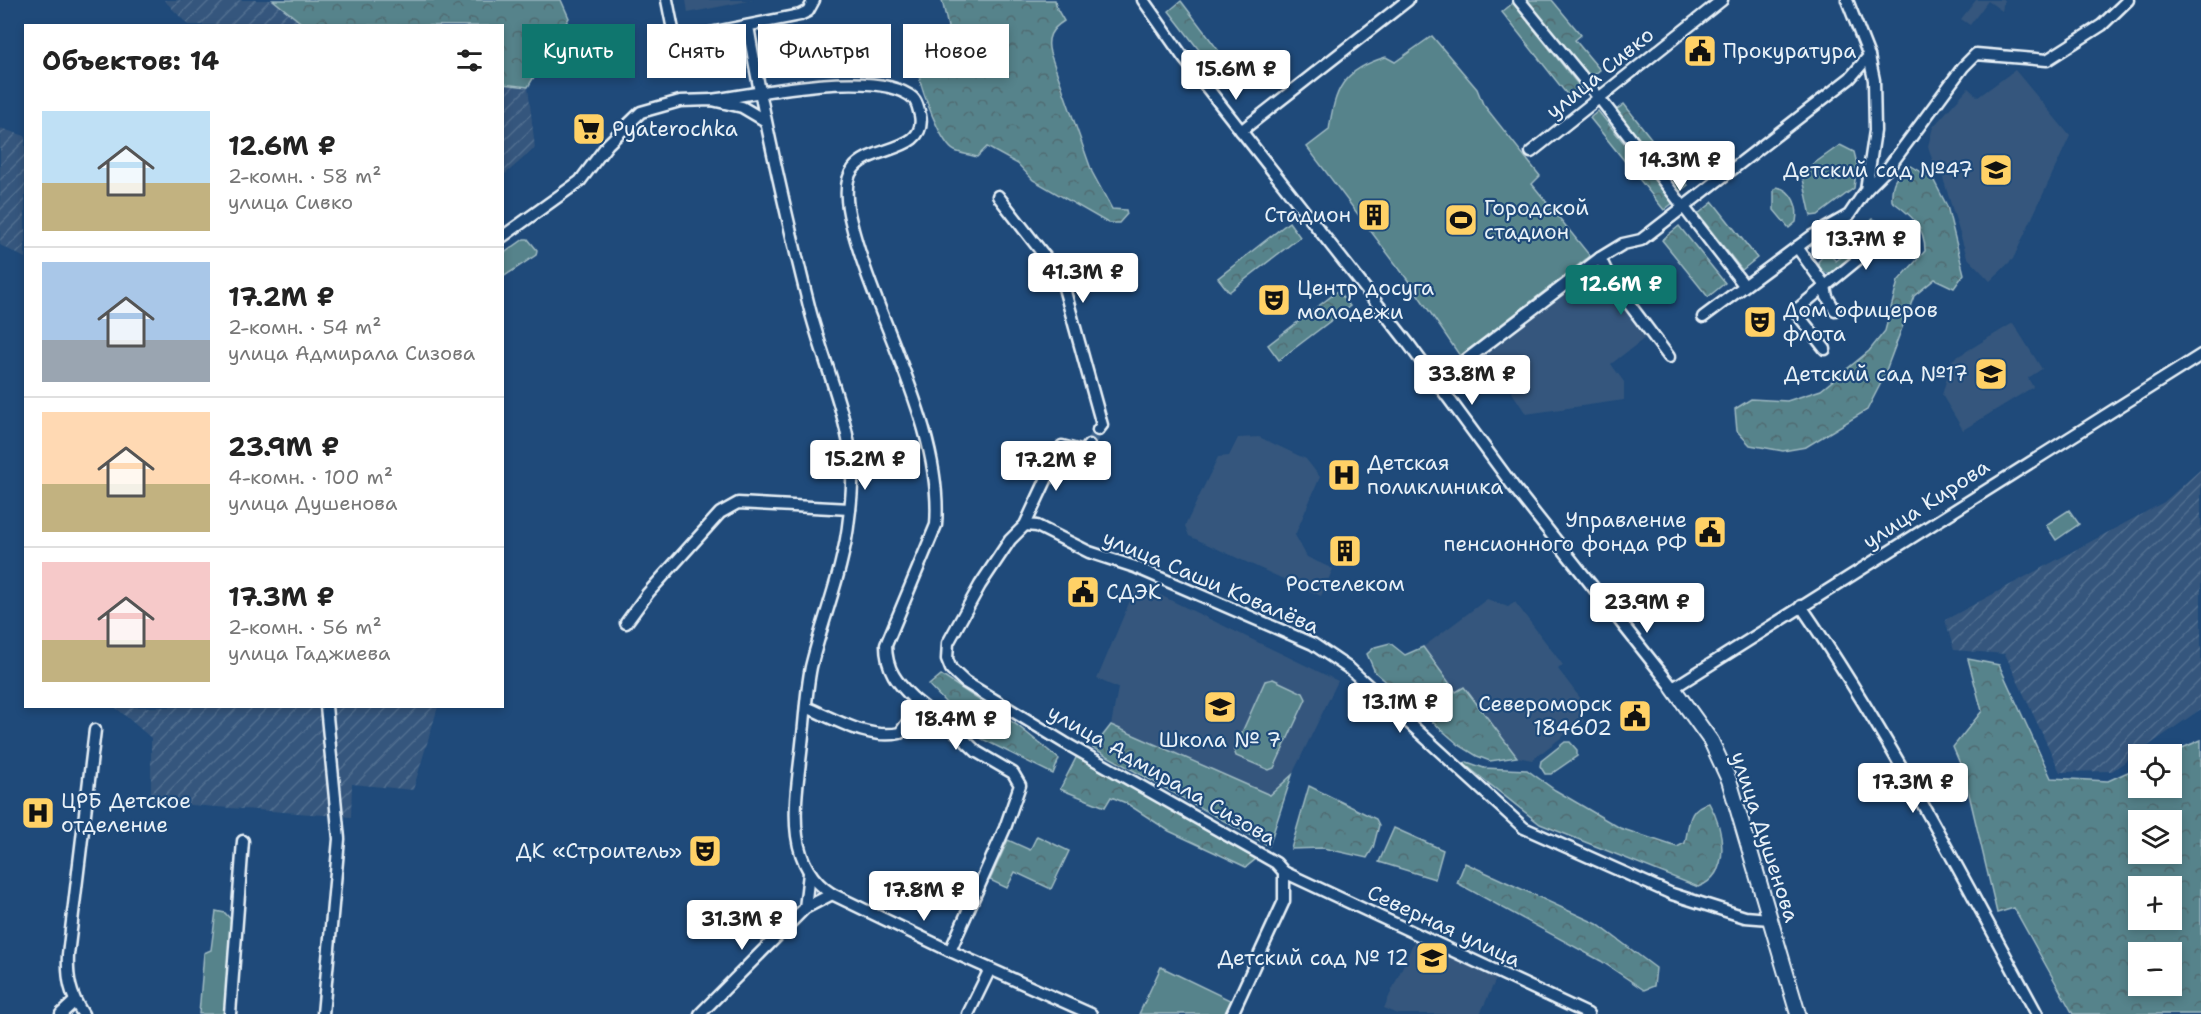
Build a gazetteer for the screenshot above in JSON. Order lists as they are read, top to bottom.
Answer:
{
  "streets": {
    "main road": ["улица Душенова"],
    "street": [
      "улица Сивко",
      "улица Кирова",
      "улица Саши Ковалёва",
      "улица Адмирала Сизова",
      "Северная улица"
    ]
  },
  "crossings": [
    ["улица Кирова", "улица Душенова"],
    ["улица Саши Ковалёва", "улица Адмирала Сизова"],
    ["улица Саши Ковалёва", "улица Душенова"],
    ["улица Адмирала Сизова", "Северная улица"]
  ],
  "places": {
    "public building": [
      "Прокуратура",
      "Управление пенсионного фонда РФ",
      "СДЭК",
      "Североморск 184602"
    ],
    "supermarket": ["Pyaterochka"],
    "school or university": [
      "Детский сад №47",
      "Детский сад №17",
      "Школа № 7",
      "Детский сад № 12"
    ],
    "building": ["Стадион", "Ростелеком"],
    "sports": ["Городской стадион"],
    "theatre": ["Центр досуга молодежи", "Дом офицеров флота", "ДК «Строитель»"],
    "hospital": ["Детская поликлиника", "ЦРБ Детское отделение"]
  },
  "page": {
    "chip": [
      "Купить",
      "Снять",
      "Фильтры",
      "Новое"
    ],
    "heading": "Объектов: 14",
    "price": [
      "15.6M ₽",
      "14.3M ₽",
      "13.7M ₽",
      "41.3M ₽",
      "12.6M ₽",
      "33.8M ₽",
      "15.2M ₽",
      "17.2M ₽",
      "23.9M ₽",
      "13.1M ₽",
      "18.4M ₽",
      "17.3M ₽",
      "17.8M ₽",
      "31.3M ₽"
    ],
    "list": [
      {
        "name": "12.6M ₽",
        "note": "2-комн. · 58 m² · улица Сивко"
      },
      {
        "name": "17.2M ₽",
        "note": "2-комн. · 54 m² · улица Адмирала Сизова"
      },
      {
        "name": "23.9M ₽",
        "note": "4-комн. · 100 m² · улица Душенова"
      },
      {
        "name": "17.3M ₽",
        "note": "2-комн. · 56 m² · улица Гаджиева"
      }
    ],
    "map_buttons": ["+", "−"]
  }
}
